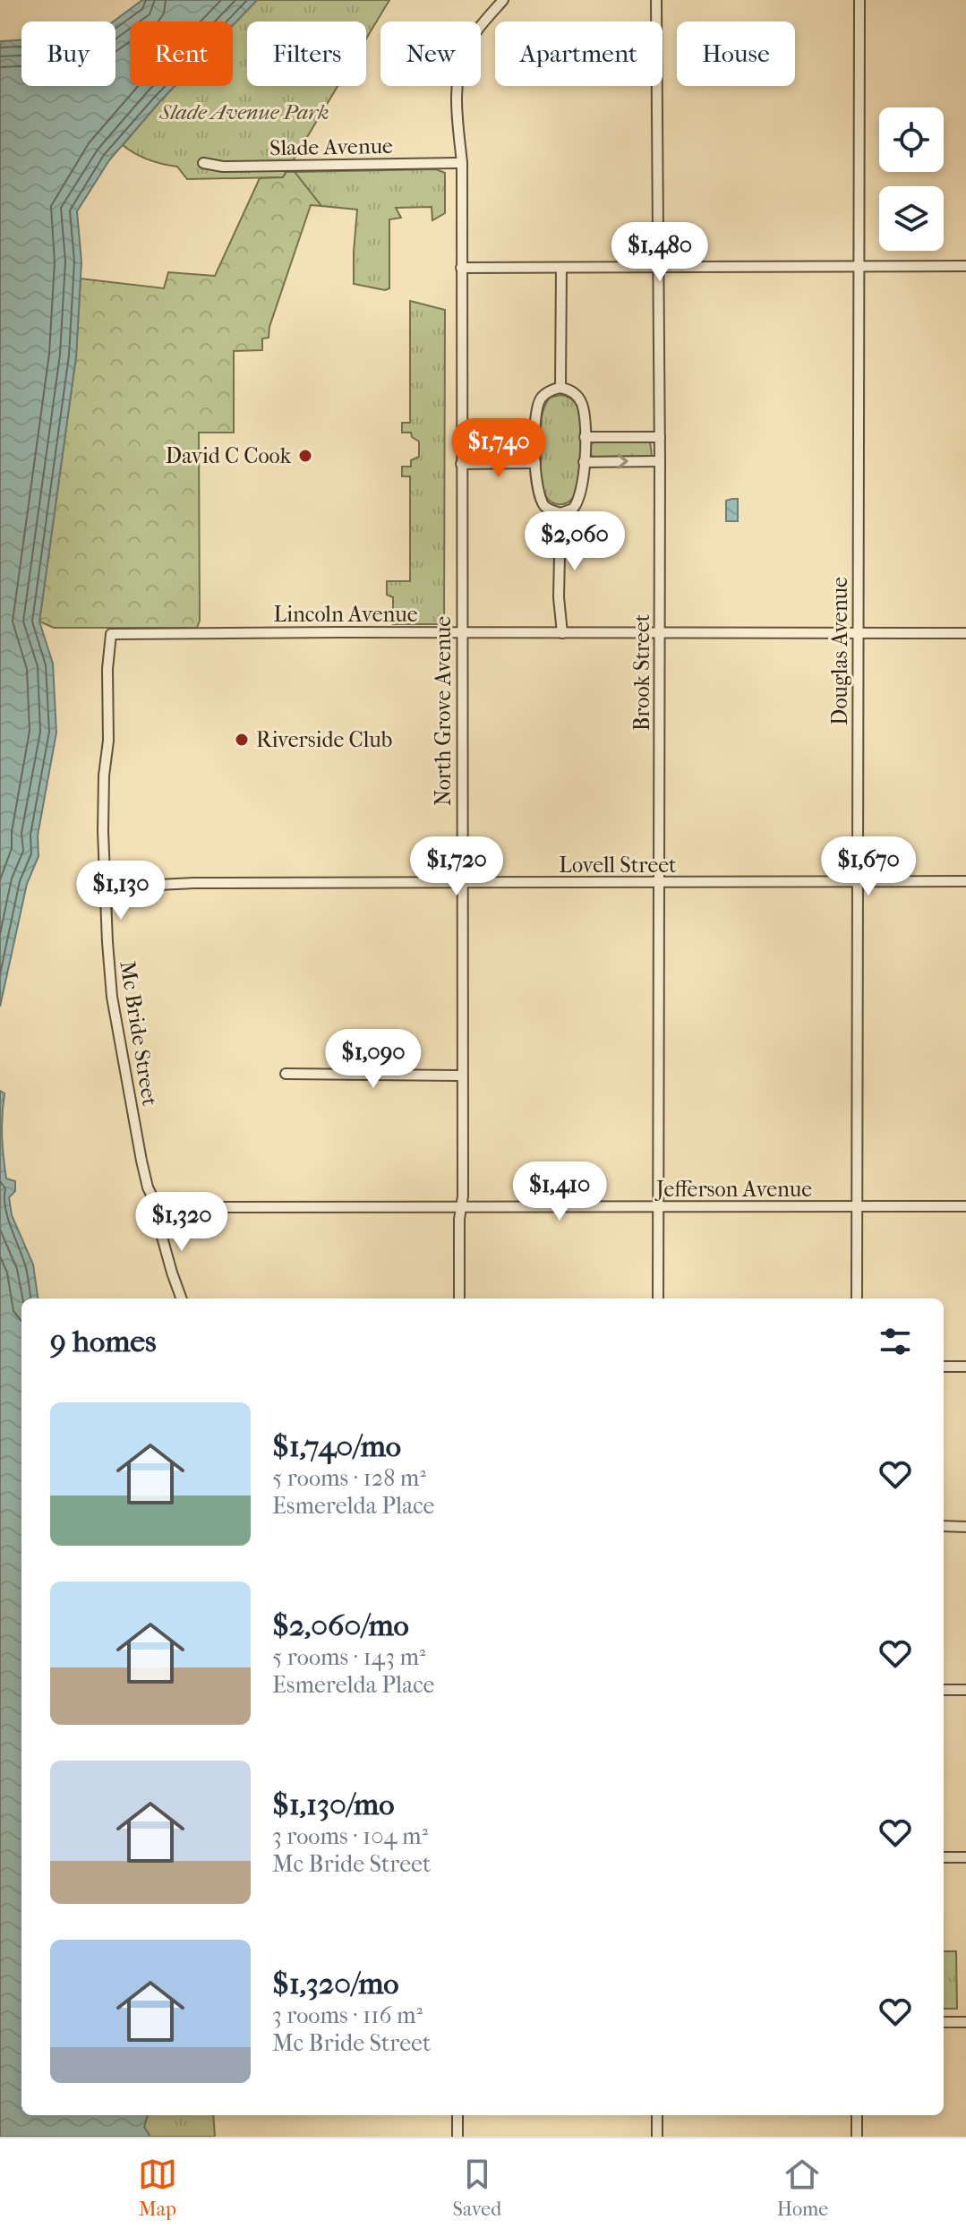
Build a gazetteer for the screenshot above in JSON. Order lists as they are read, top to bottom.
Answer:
{
  "streets": {
    "street": [
      "Slade Avenue",
      "Lincoln Avenue",
      "Douglas Avenue",
      "Brook Street",
      "North Grove Avenue",
      "Lovell Street",
      "Mc Bride Street",
      "Jefferson Avenue"
    ]
  },
  "crossings": [
    ["Slade Avenue", "North Grove Avenue"],
    ["Lincoln Avenue", "Douglas Avenue"],
    ["Lincoln Avenue", "Brook Street"],
    ["Lincoln Avenue", "North Grove Avenue"],
    ["Lincoln Avenue", "Mc Bride Street"],
    ["Douglas Avenue", "Lovell Street"],
    ["Douglas Avenue", "Jefferson Avenue"],
    ["Brook Street", "Lovell Street"],
    ["Brook Street", "Jefferson Avenue"],
    ["North Grove Avenue", "Lovell Street"],
    ["North Grove Avenue", "Jefferson Avenue"],
    ["Mc Bride Street", "Jefferson Avenue"]
  ],
  "parks": ["Slade Avenue Park"],
  "places": ["David C Cook", "Riverside Club"],
  "page": {
    "chip": [
      "Buy",
      "Rent",
      "Filters",
      "New",
      "Apartment",
      "House"
    ],
    "price": [
      "$1,480",
      "$1,740",
      "$2,060",
      "$1,720",
      "$1,670",
      "$1,130",
      "$1,090",
      "$1,410",
      "$1,320"
    ],
    "heading": "9 homes",
    "list": [
      {
        "name": "$1,740/mo",
        "note": "5 rooms · 128 m² · Esmerelda Place"
      },
      {
        "name": "$2,060/mo",
        "note": "5 rooms · 143 m² · Esmerelda Place"
      },
      {
        "name": "$1,130/mo",
        "note": "3 rooms · 104 m² · Mc Bride Street"
      },
      {
        "name": "$1,320/mo",
        "note": "3 rooms · 116 m² · Mc Bride Street"
      }
    ],
    "tabs": ["Map", "Saved", "Home"]
  }
}
